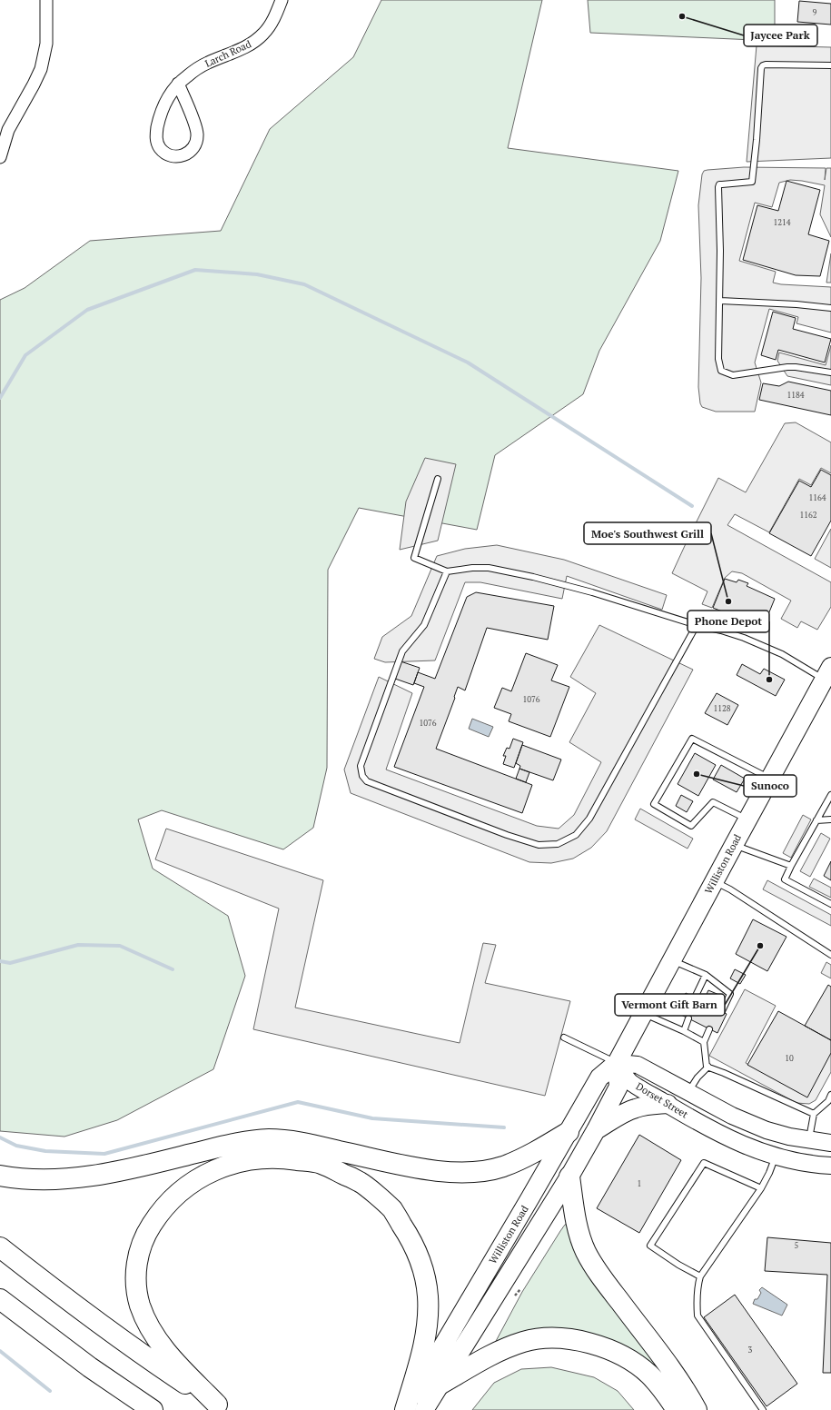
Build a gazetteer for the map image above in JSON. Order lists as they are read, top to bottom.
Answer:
{
  "streets": {
    "main road": ["Williston Road", "Dorset Street"],
    "street": ["Larch Road"]
  },
  "crossings": [
    ["Williston Road", "Dorset Street"]
  ],
  "places": [
    "Jaycee Park",
    "Moe's Southwest Grill",
    "Phone Depot",
    "Sunoco",
    "Vermont Gift Barn"
  ],
  "house_numbers": [
    "9",
    "1214",
    "1184",
    "1164",
    "1162",
    "1076",
    "1128",
    "1076",
    "10",
    "1",
    "5",
    "3"
  ]
}
